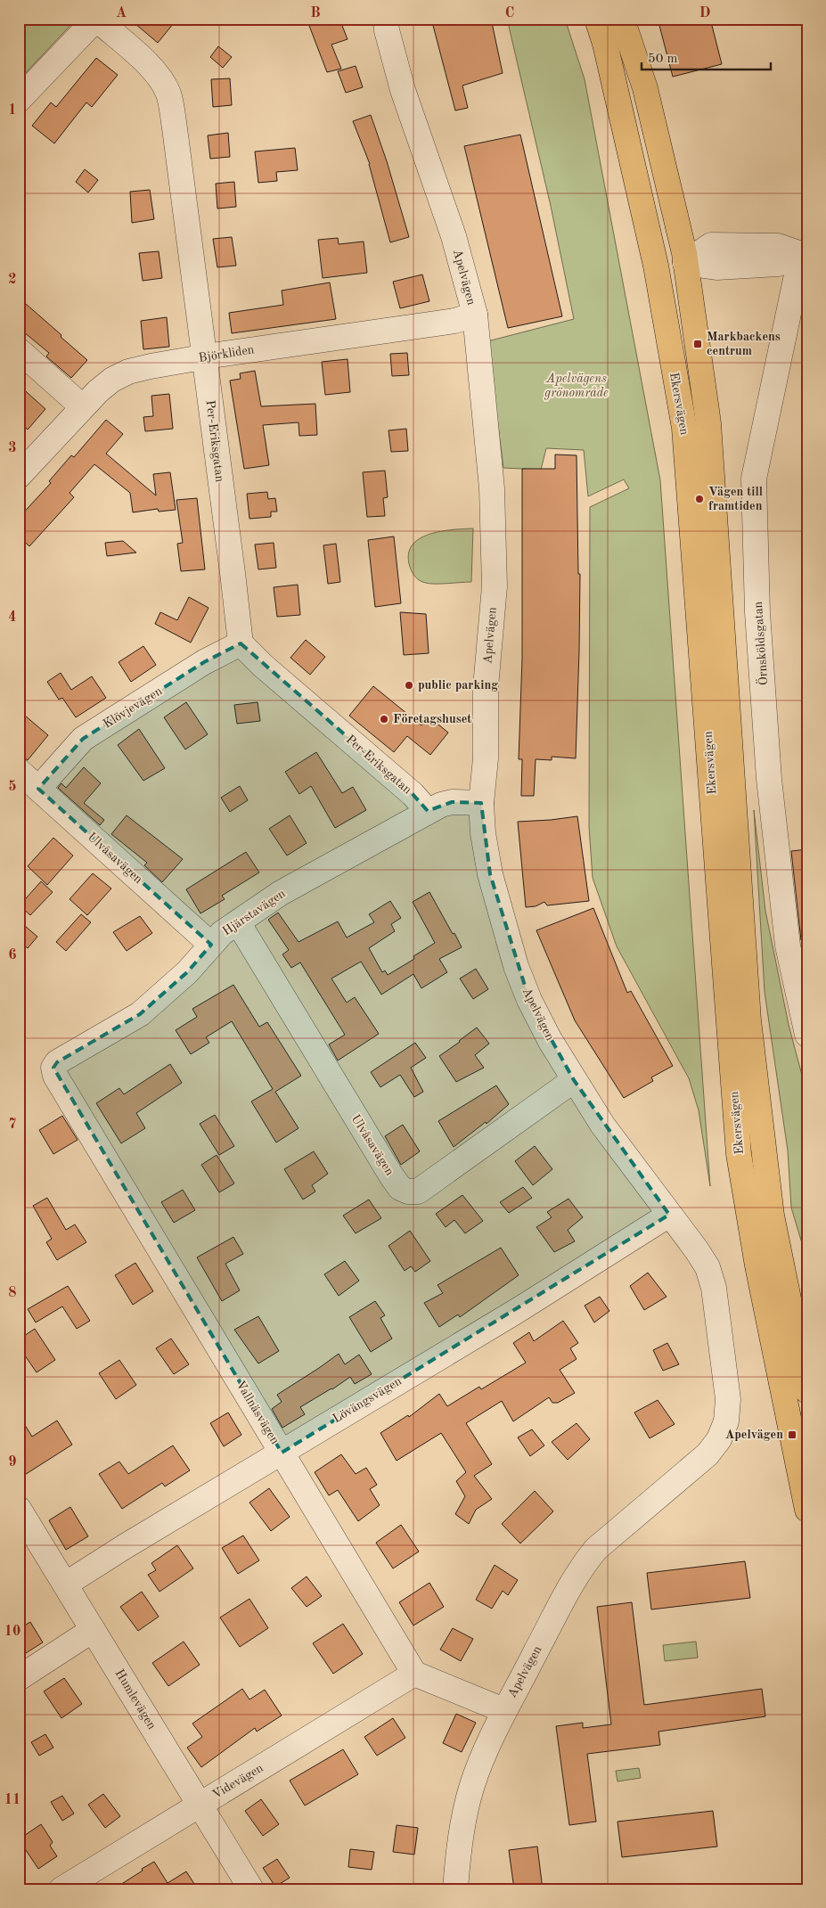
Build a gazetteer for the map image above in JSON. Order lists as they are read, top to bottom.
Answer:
{
  "streets": {
    "main road": ["Ekersvägen"],
    "street": [
      "Apelvägen",
      "Björkliden",
      "Per-Eriksgatan",
      "Örnsköldsgatan",
      "Klövjevägen",
      "Ulvåsavägen",
      "Hjärstavägen",
      "Lövängsvägen",
      "Vallnäsvägen",
      "Humlevägen",
      "Videvägen"
    ]
  },
  "crossings": [
    ["Apelvägen", "Björkliden"],
    ["Apelvägen", "Ulvåsavägen"],
    ["Apelvägen", "Hjärstavägen"],
    ["Apelvägen", "Lövängsvägen"],
    ["Björkliden", "Per-Eriksgatan"],
    ["Per-Eriksgatan", "Klövjevägen"],
    ["Per-Eriksgatan", "Hjärstavägen"],
    ["Klövjevägen", "Ulvåsavägen"],
    ["Ulvåsavägen", "Hjärstavägen"],
    ["Hjärstavägen", "Vallnäsvägen"],
    ["Lövängsvägen", "Vallnäsvägen"],
    ["Lövängsvägen", "Humlevägen"],
    ["Vallnäsvägen", "Videvägen"],
    ["Humlevägen", "Videvägen"]
  ],
  "parks": ["Apelvägens grönområde"],
  "places": {
    "transit": ["Markbackens centrum", "Apelvägen"],
    "other": ["Vägen till framtiden", "public parking", "Företagshuset"]
  },
  "scale_bar": "50 m",
  "grid": {
    "columns": [
      "A",
      "B",
      "C",
      "D"
    ],
    "rows": [
      "1",
      "2",
      "3",
      "4",
      "5",
      "6",
      "7",
      "8",
      "9",
      "10",
      "11"
    ]
  }
}
